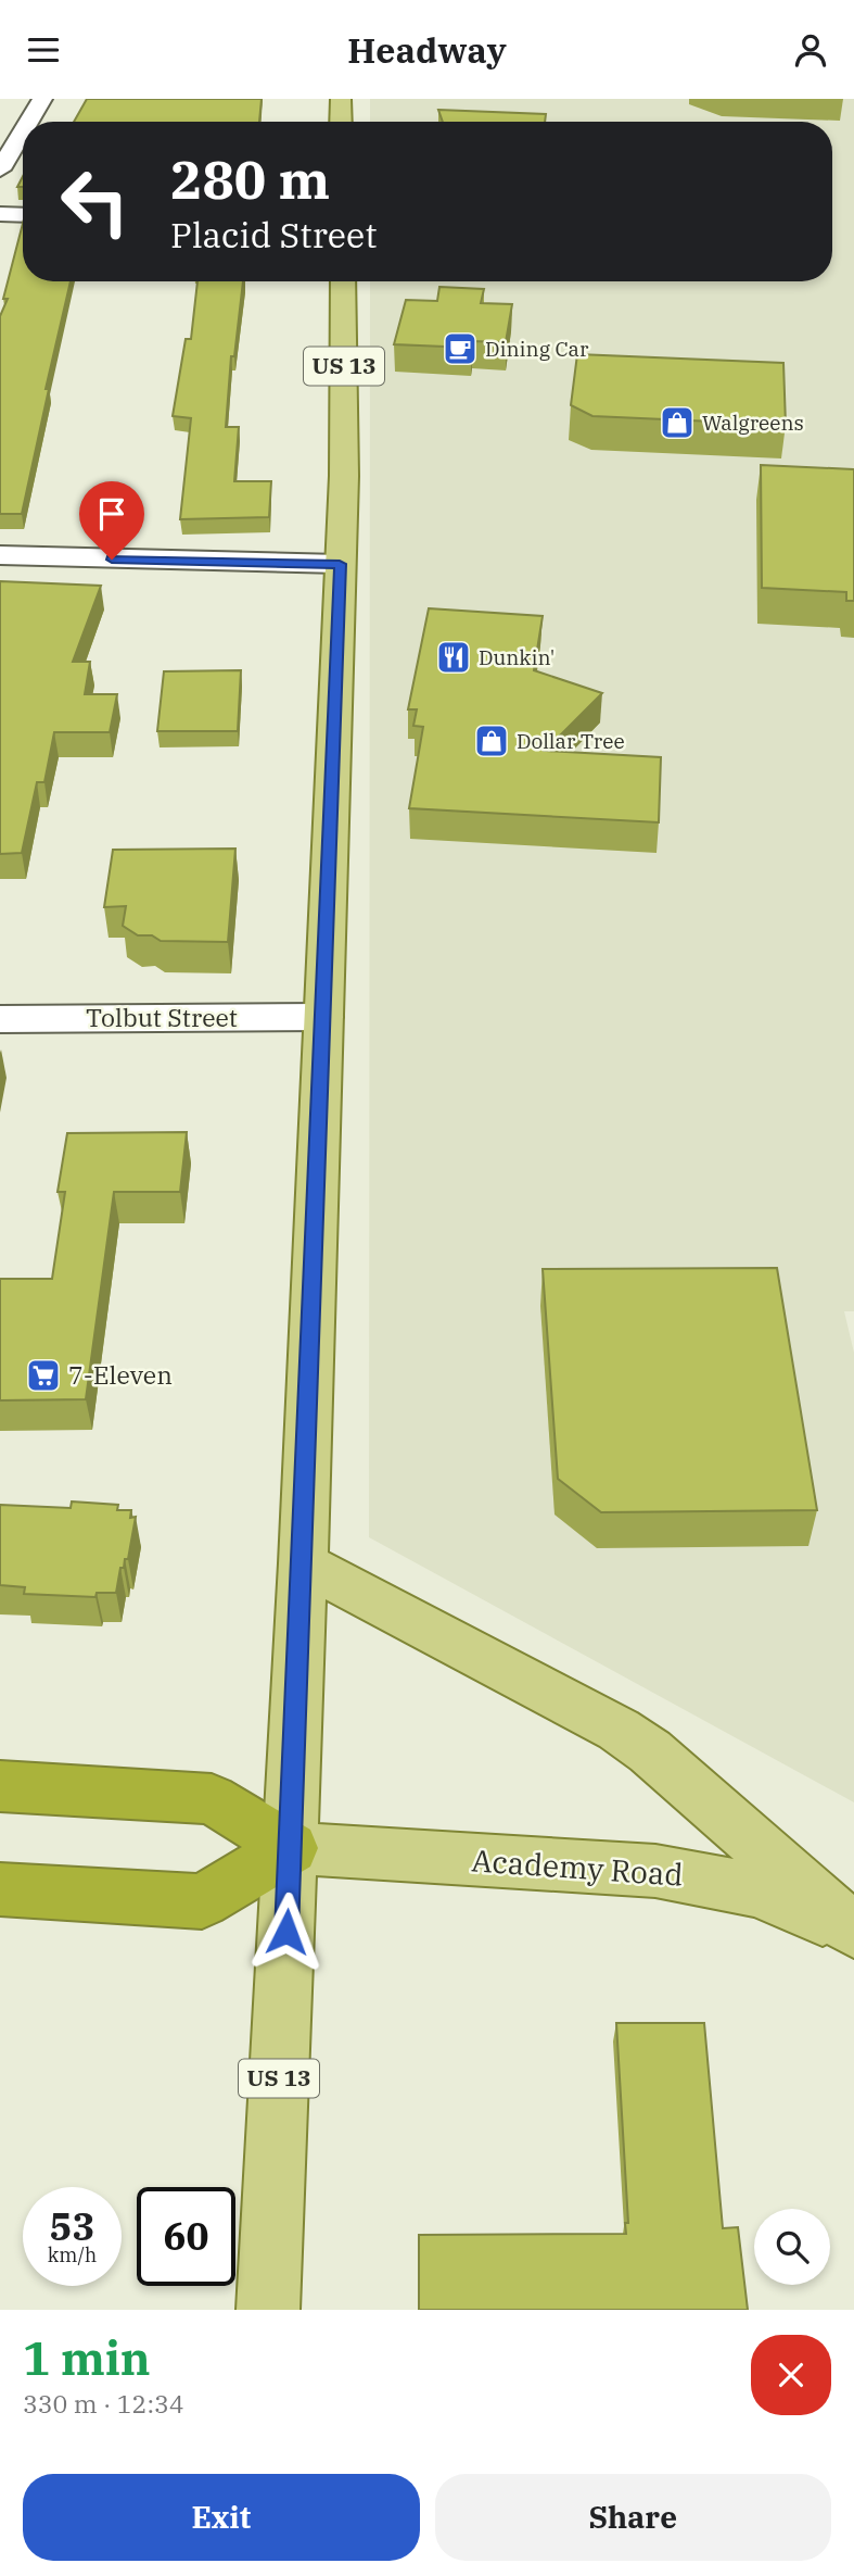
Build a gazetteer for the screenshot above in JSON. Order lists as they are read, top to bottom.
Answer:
{
  "streets": {
    "main road": ["US 13", "Academy Road"],
    "street": ["Tolbut Street"]
  },
  "crossings": [
    ["US 13", "Tolbut Street"],
    ["US 13", "Academy Road"]
  ],
  "places": {
    "cafe": ["Dining Car"],
    "shop": ["Walgreens", "Dollar Tree"],
    "restaurant": ["Dunkin'"],
    "supermarket": ["7-Eleven"]
  },
  "page": {
    "header": "Headway",
    "turn": ["280 m", "Placid Street"],
    "speed": "53 km/h",
    "limit": "60",
    "heading": ["1 min", "330 m · 12:34"],
    "buttons": ["Exit", "Share"]
  }
}
